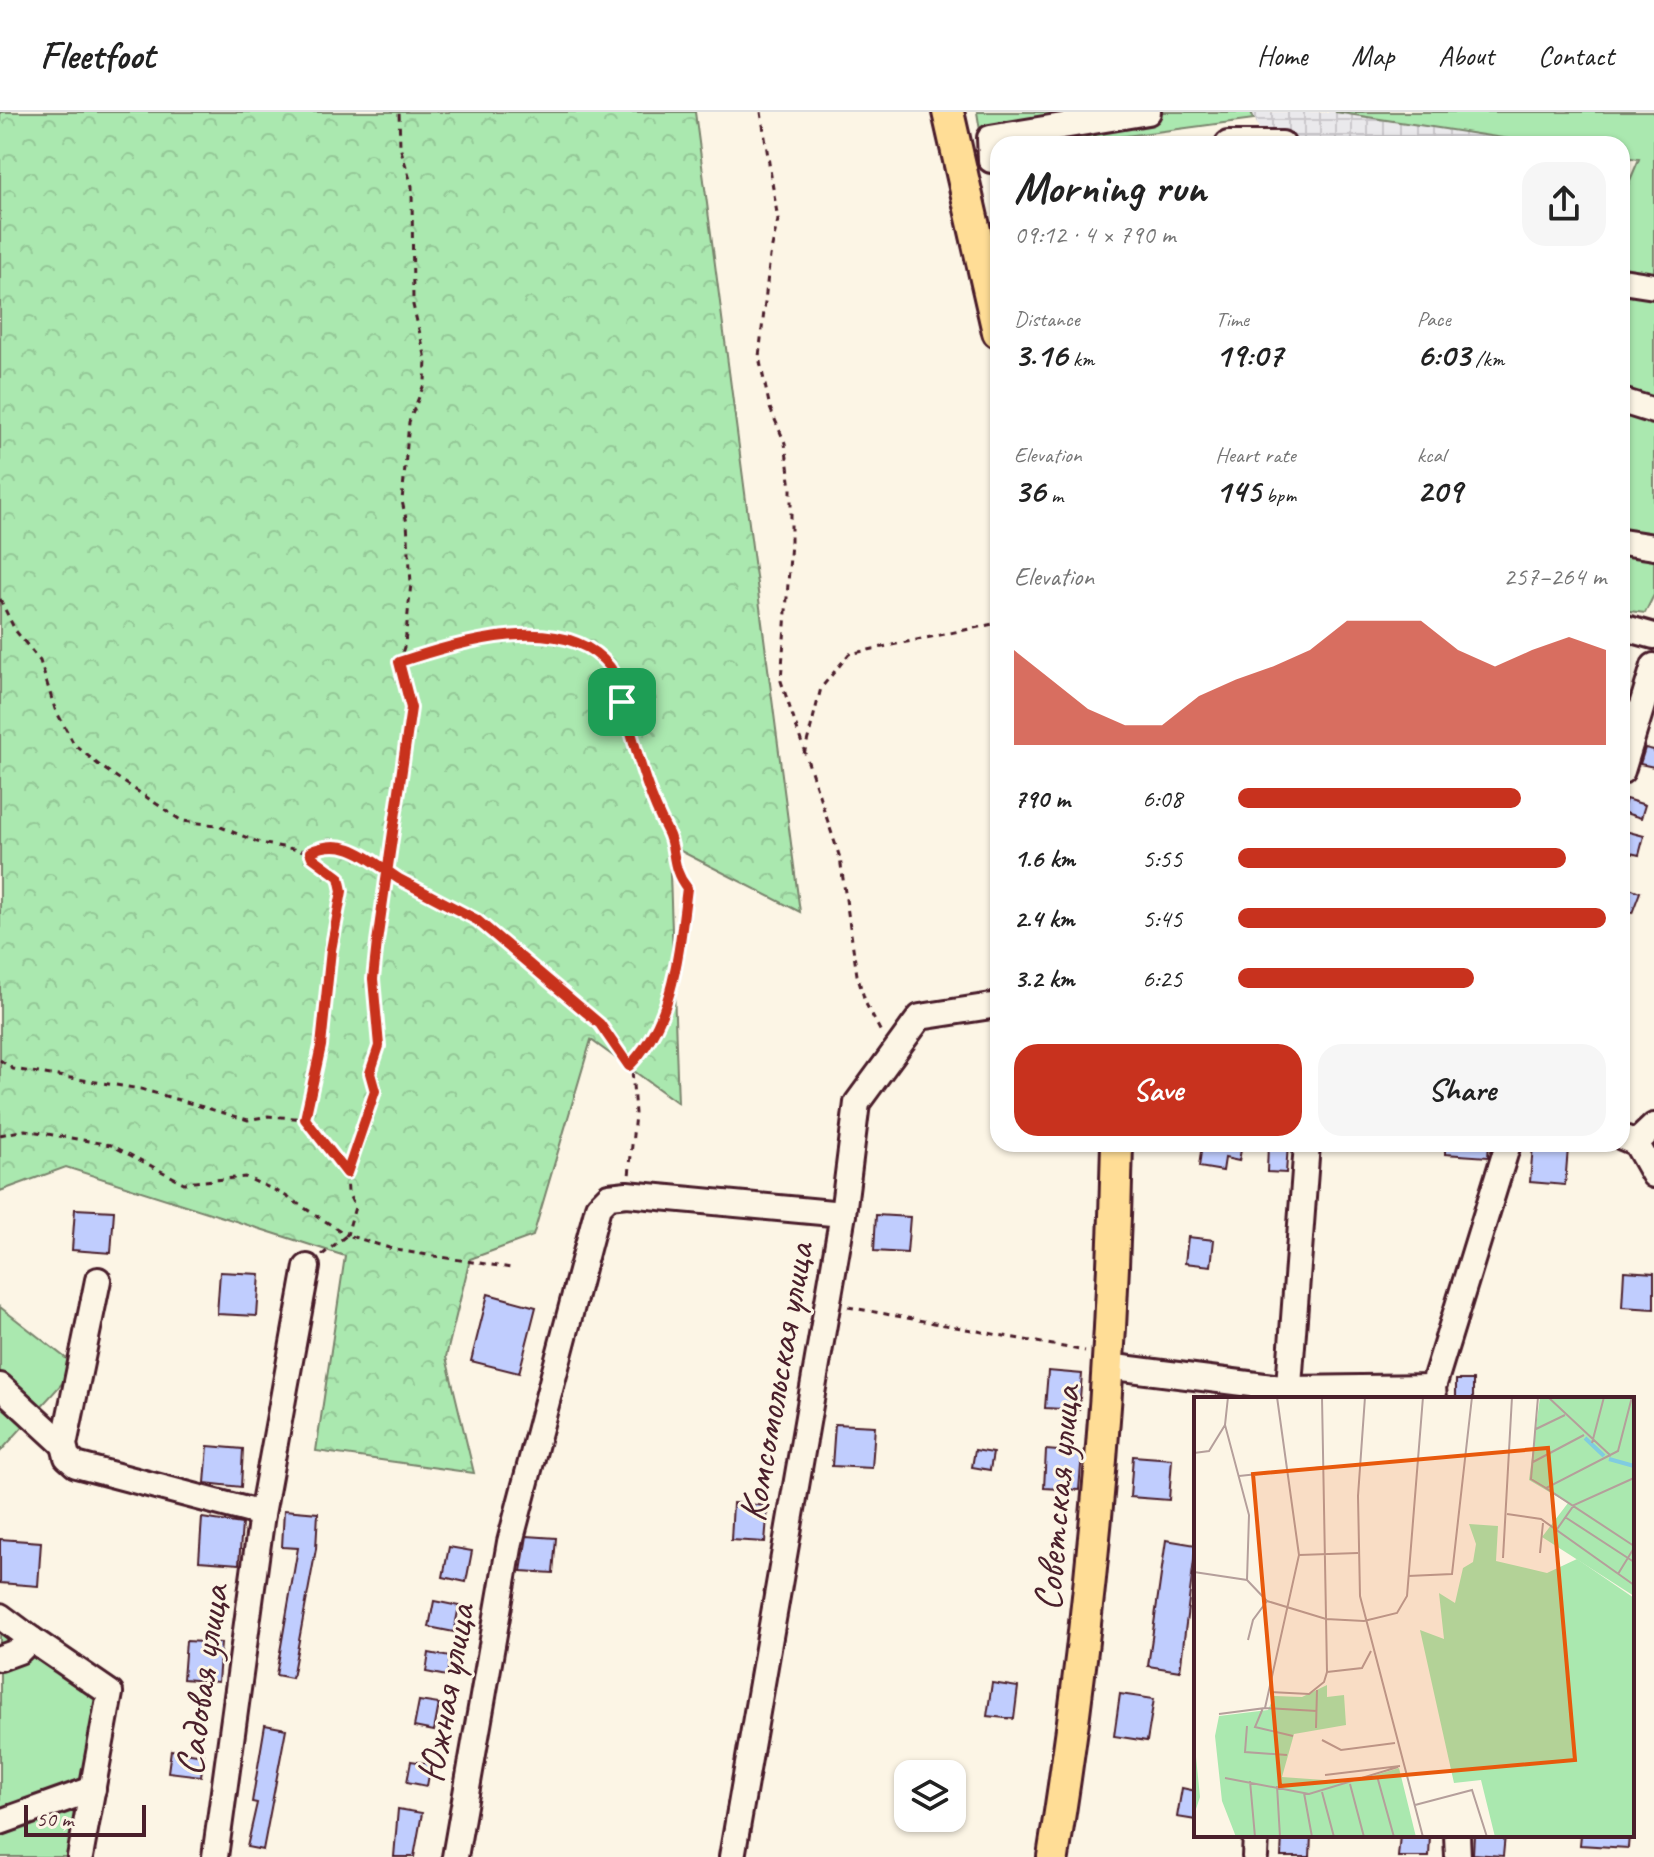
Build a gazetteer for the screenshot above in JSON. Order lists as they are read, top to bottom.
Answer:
{
  "streets": {
    "main road": ["Советская улица"],
    "street": ["Комсомольская улица", "Садовая улица", "Южная улица"]
  },
  "scale_bar": "50 m",
  "page": {
    "header": "Fleetfoot",
    "nav": [
      "Home",
      "Map",
      "About",
      "Contact"
    ],
    "heading": ["Morning run", "09:12 · 4 × 790 m"],
    "stats": [
      ["Distance", "3.16 km"],
      ["Time", "19:07"],
      ["Pace", "6:03 /km"],
      ["Elevation", "36 m"],
      ["Heart rate", "145 bpm"],
      ["kcal", "209"]
    ],
    "chart": ["Elevation", "257–264 m"],
    "list": [
      {
        "name": "790 m",
        "note": "6:08"
      },
      {
        "name": "1.6 km",
        "note": "5:55"
      },
      {
        "name": "2.4 km",
        "note": "5:45"
      },
      {
        "name": "3.2 km",
        "note": "6:25"
      }
    ],
    "buttons": ["Save", "Share"],
    "scale": "50 m"
  }
}
